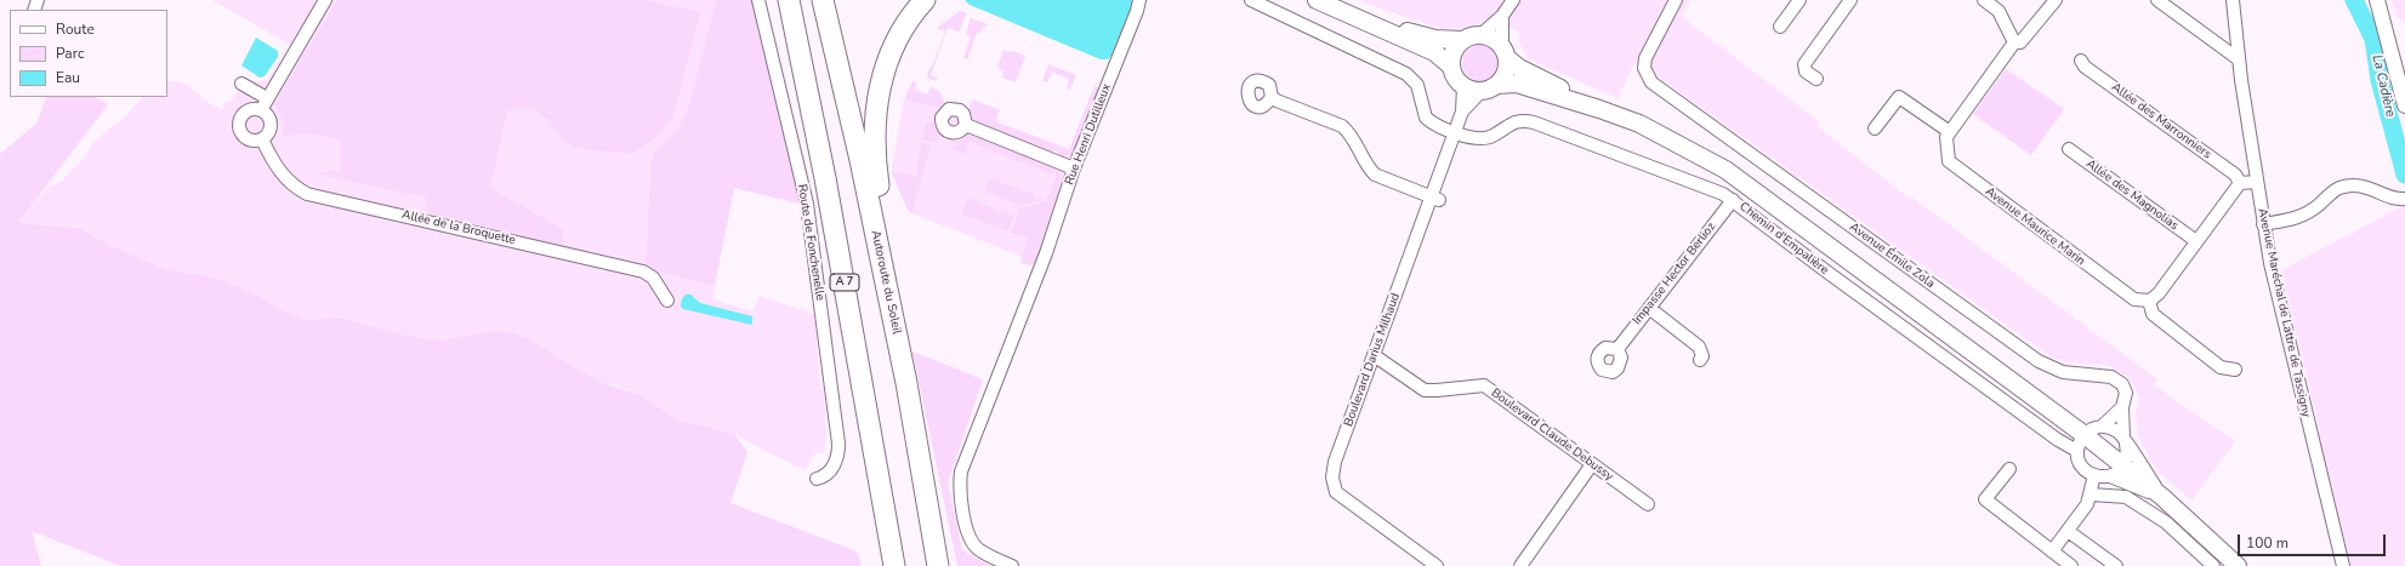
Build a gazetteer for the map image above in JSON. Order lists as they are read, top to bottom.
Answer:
{
  "streets": {
    "highway": ["A 7", "Autoroute du Soleil"],
    "street": [
      "Allée des Marronniers",
      "Rue Henri Dutilleux",
      "Allée des Magnolias",
      "Avenue Maurice Marin",
      "Allée de la Broquette",
      "Chemin d'Empalière",
      "Route de Fonchenelle",
      "Avenue Émile Zola",
      "Impasse Hector Berlioz",
      "Avenue Maréchal de Lattre de Tassigny",
      "Boulevard Darius Milhaud",
      "Boulevard Claude Debussy"
    ]
  },
  "crossings": [
    ["Chemin d'Empalière", "Impasse Hector Berlioz"],
    ["Chemin d'Empalière", "Boulevard Darius Milhaud"],
    ["Boulevard Darius Milhaud", "Boulevard Claude Debussy"]
  ],
  "water": ["La Cadière"],
  "legend": ["Route", "Parc", "Eau"],
  "scale_bar": "100 m"
}
